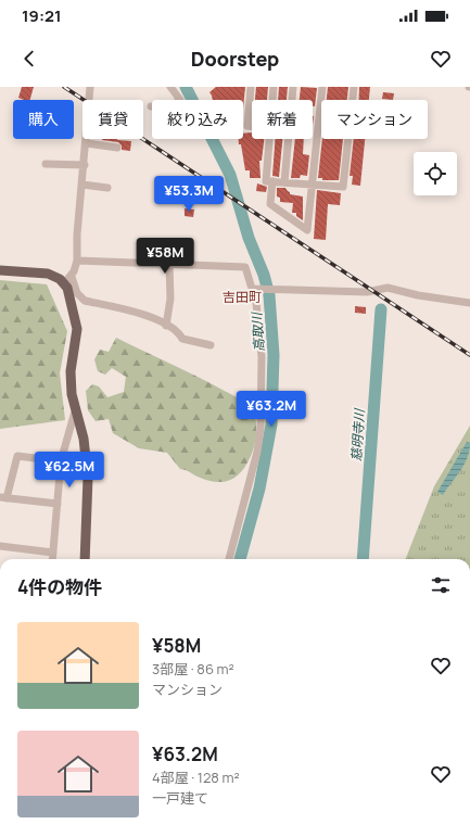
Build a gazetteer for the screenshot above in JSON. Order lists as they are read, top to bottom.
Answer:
{
  "districts": ["吉田町"],
  "water": ["高取川", "慈明寺川"],
  "page": {
    "status": "19:21",
    "header": "Doorstep",
    "chip": [
      "購入",
      "賃貸",
      "絞り込み",
      "新着",
      "マンション"
    ],
    "price": [
      "¥53.3M",
      "¥58M",
      "¥63.2M",
      "¥62.5M"
    ],
    "heading": "4件の物件",
    "list": [
      {
        "name": "¥58M",
        "note": "3部屋 · 86 m² · マンション"
      },
      {
        "name": "¥63.2M",
        "note": "4部屋 · 128 m² · 一戸建て"
      }
    ]
  }
}
